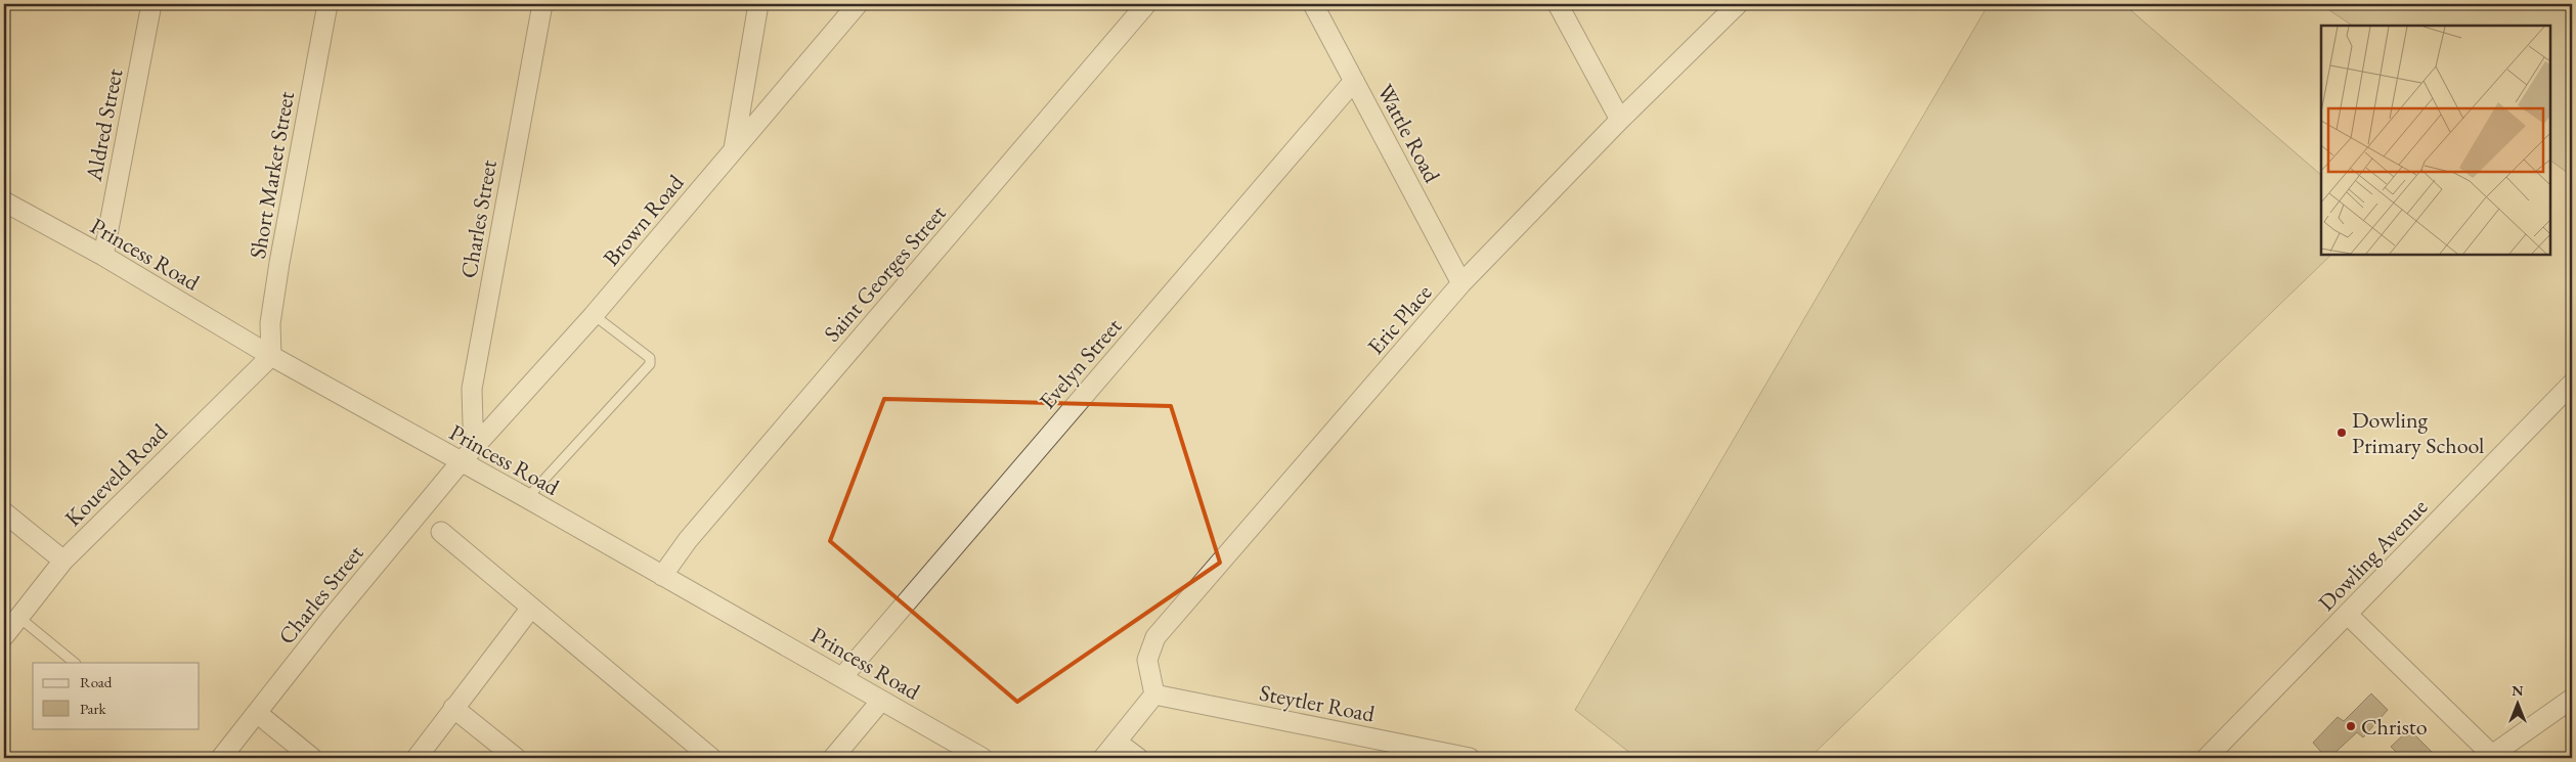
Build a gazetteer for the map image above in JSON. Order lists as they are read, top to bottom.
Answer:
{
  "streets": {
    "street": [
      "Aldred Street",
      "Wattle Road",
      "Short Market Street",
      "Charles Street",
      "Brown Road",
      "Princess Road",
      "Saint Georges Street",
      "Eric Place",
      "Evelyn Street",
      "Koueveld Road",
      "Dowling Avenue",
      "Steytler Road"
    ]
  },
  "crossings": [
    ["Aldred Street", "Princess Road"],
    ["Wattle Road", "Eric Place"],
    ["Wattle Road", "Evelyn Street"],
    ["Short Market Street", "Princess Road"],
    ["Short Market Street", "Koueveld Road"],
    ["Charles Street", "Brown Road"],
    ["Charles Street", "Princess Road"],
    ["Brown Road", "Princess Road"],
    ["Princess Road", "Saint Georges Street"],
    ["Princess Road", "Evelyn Street"],
    ["Princess Road", "Koueveld Road"],
    ["Eric Place", "Steytler Road"]
  ],
  "places": ["Dowling Primary School", "Christo"],
  "legend": ["Road", "Park"],
  "north": "top"
}
